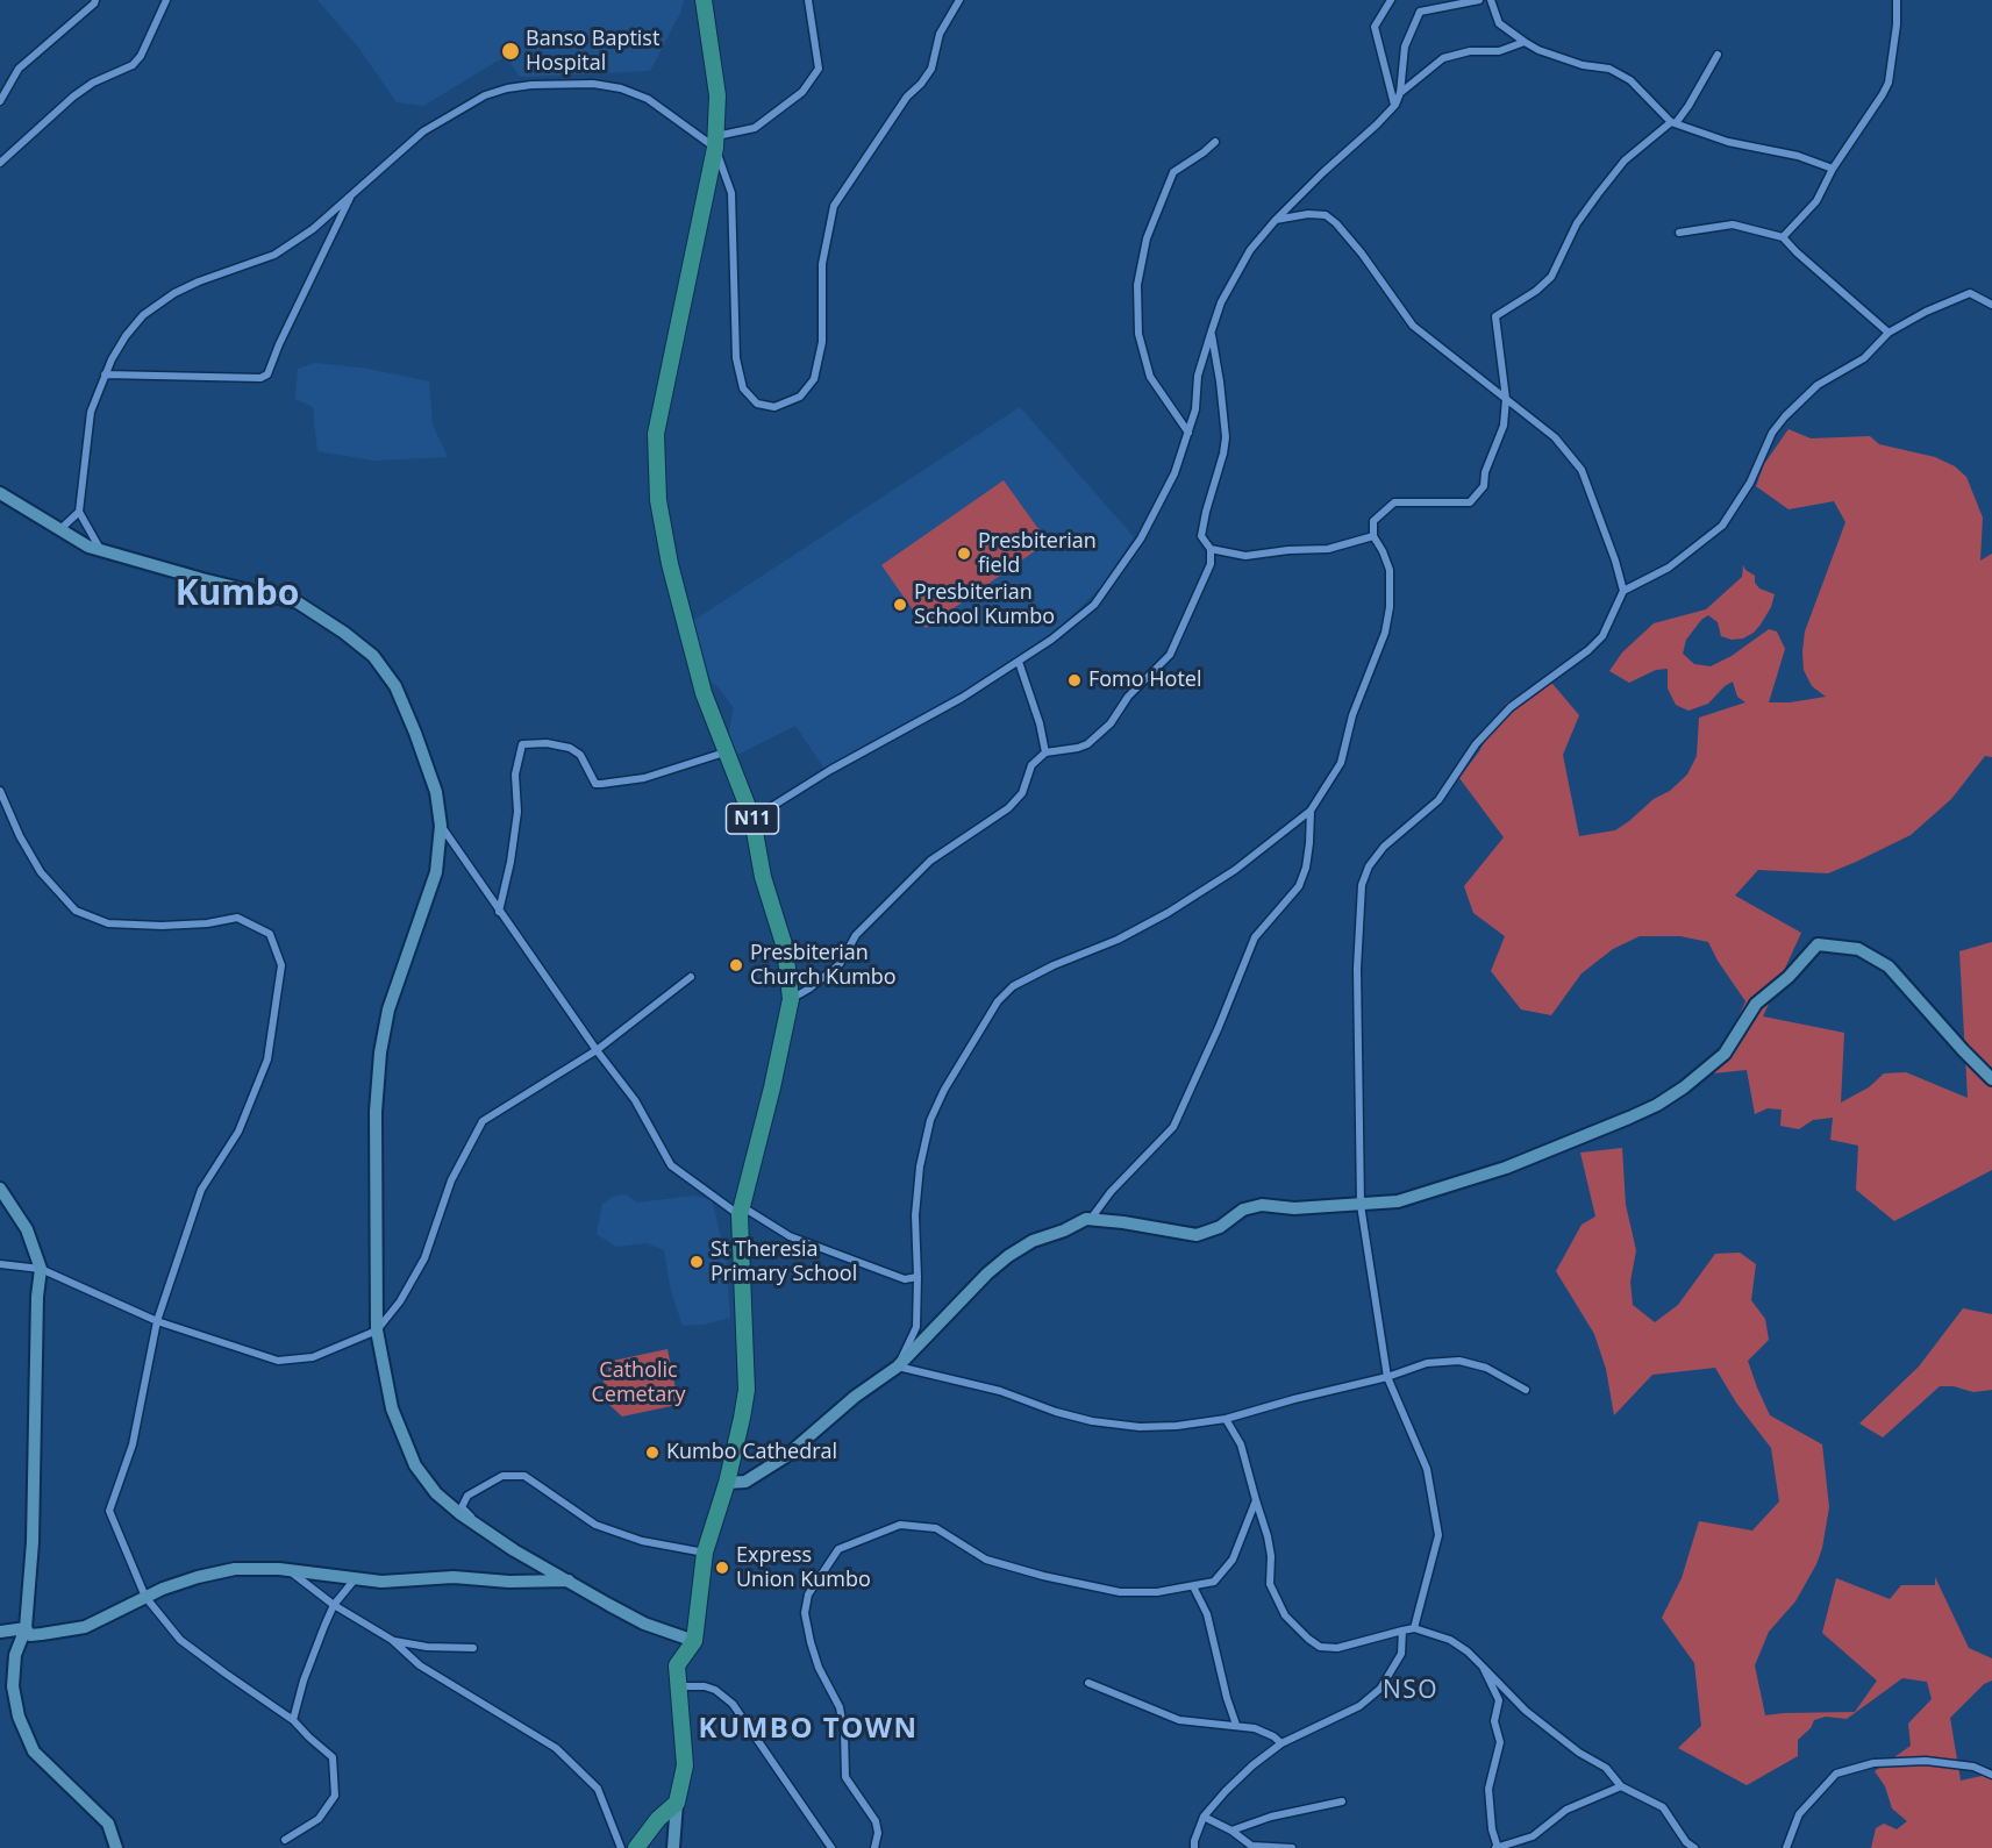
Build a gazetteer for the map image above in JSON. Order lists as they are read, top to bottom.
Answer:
{
  "streets": {
    "highway": ["N11"]
  },
  "districts": ["Kumbo", "NSO", "KUMBO TOWN"],
  "parks": ["Catholic Cemetary"],
  "places": [
    "Banso Baptist Hospital",
    "Presbiterian field",
    "Presbiterian School Kumbo",
    "Fomo Hotel",
    "Presbiterian Church Kumbo",
    "St Theresia Primary School",
    "Kumbo Cathedral",
    "Express Union Kumbo"
  ]
}
